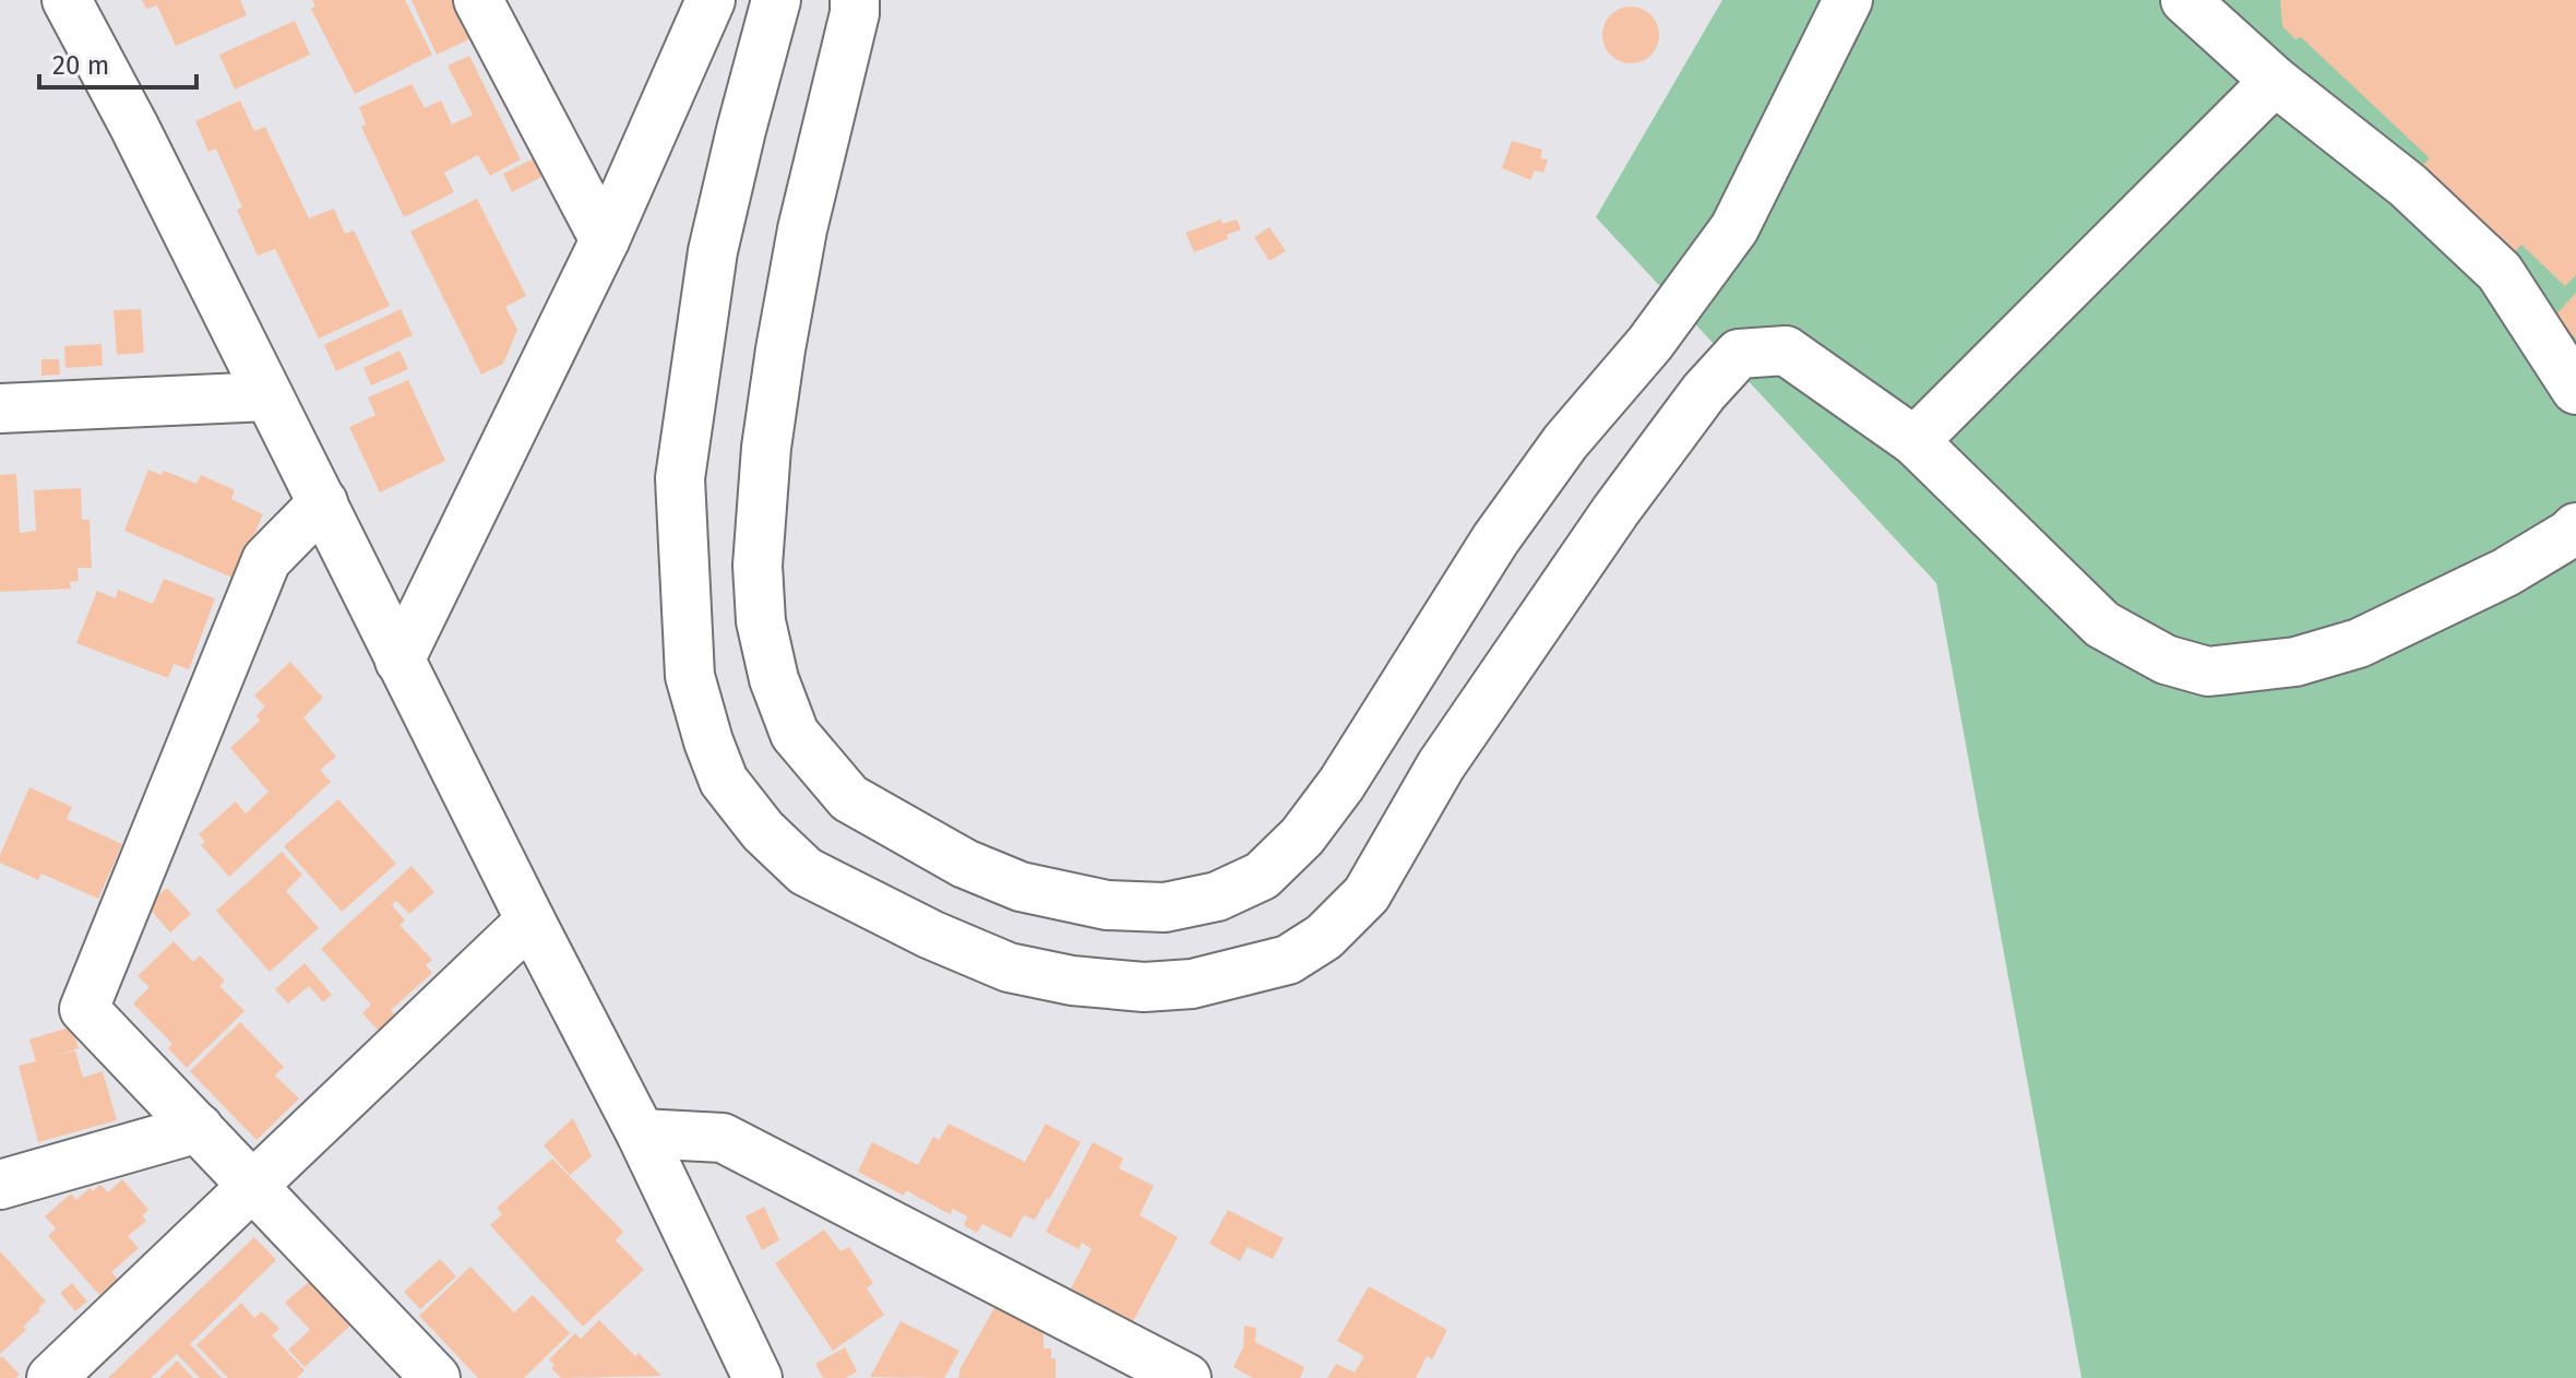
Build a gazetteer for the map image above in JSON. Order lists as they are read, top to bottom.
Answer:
{
  "scale_bar": "20 m"
}
